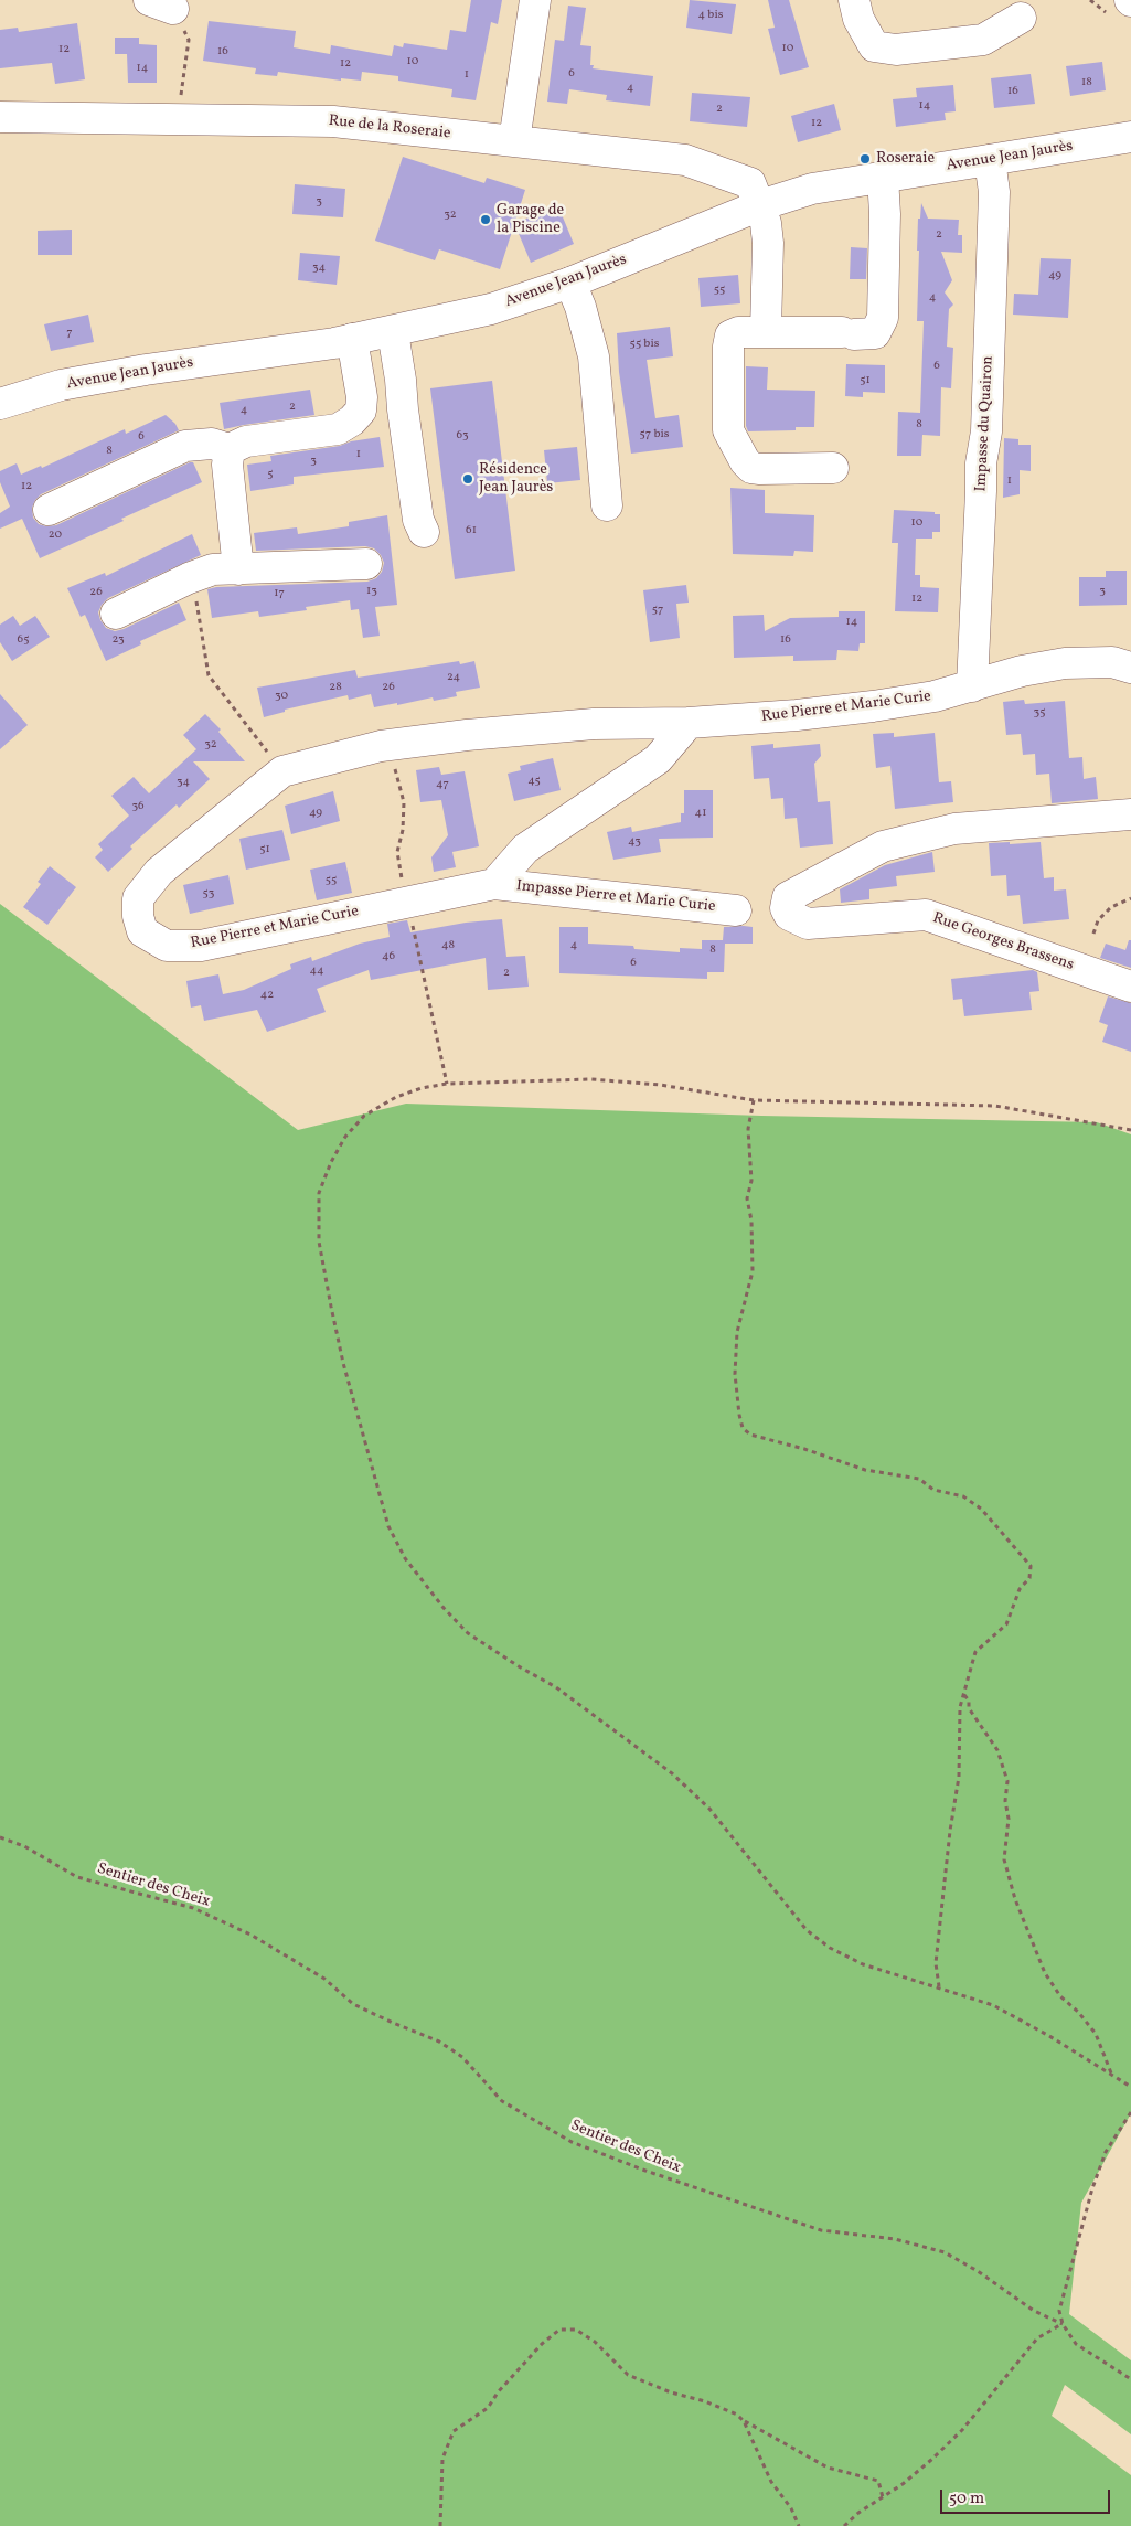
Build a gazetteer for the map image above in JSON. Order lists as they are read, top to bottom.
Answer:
{
  "streets": {
    "street": [
      "Rue de la Roseraie",
      "Avenue Jean Jaurès",
      "Impasse du Quairon",
      "Rue Pierre et Marie Curie",
      "Impasse Pierre et Marie Curie",
      "Rue Georges Brassens"
    ],
    "path": ["Sentier des Cheix"]
  },
  "crossings": [
    ["Rue de la Roseraie", "Avenue Jean Jaurès"],
    ["Avenue Jean Jaurès", "Impasse du Quairon"],
    ["Impasse du Quairon", "Rue Pierre et Marie Curie"],
    ["Rue Pierre et Marie Curie", "Impasse Pierre et Marie Curie"]
  ],
  "places": ["Roseraie", "Garage de la Piscine", "Résidence Jean Jaurès"],
  "house_numbers": [
    "4 bis",
    "10",
    "12",
    "16",
    "10",
    "12",
    "14",
    "6",
    "1",
    "18",
    "4",
    "16",
    "14",
    "2",
    "12",
    "3",
    "32",
    "2",
    "34",
    "49",
    "55",
    "4",
    "7",
    "55 bis",
    "6",
    "51",
    "2",
    "4",
    "8",
    "57 bis",
    "63",
    "6",
    "8",
    "1",
    "3",
    "5",
    "1",
    "12",
    "10",
    "61",
    "20",
    "13",
    "3",
    "26",
    "17",
    "12",
    "57",
    "14",
    "65",
    "23",
    "16",
    "24",
    "28",
    "26",
    "30",
    "35",
    "32",
    "45",
    "34",
    "47",
    "36",
    "49",
    "41",
    "43",
    "51",
    "55",
    "53",
    "48",
    "4",
    "8",
    "46",
    "6",
    "44",
    "2",
    "42"
  ],
  "scale_bar": "50 m"
}
